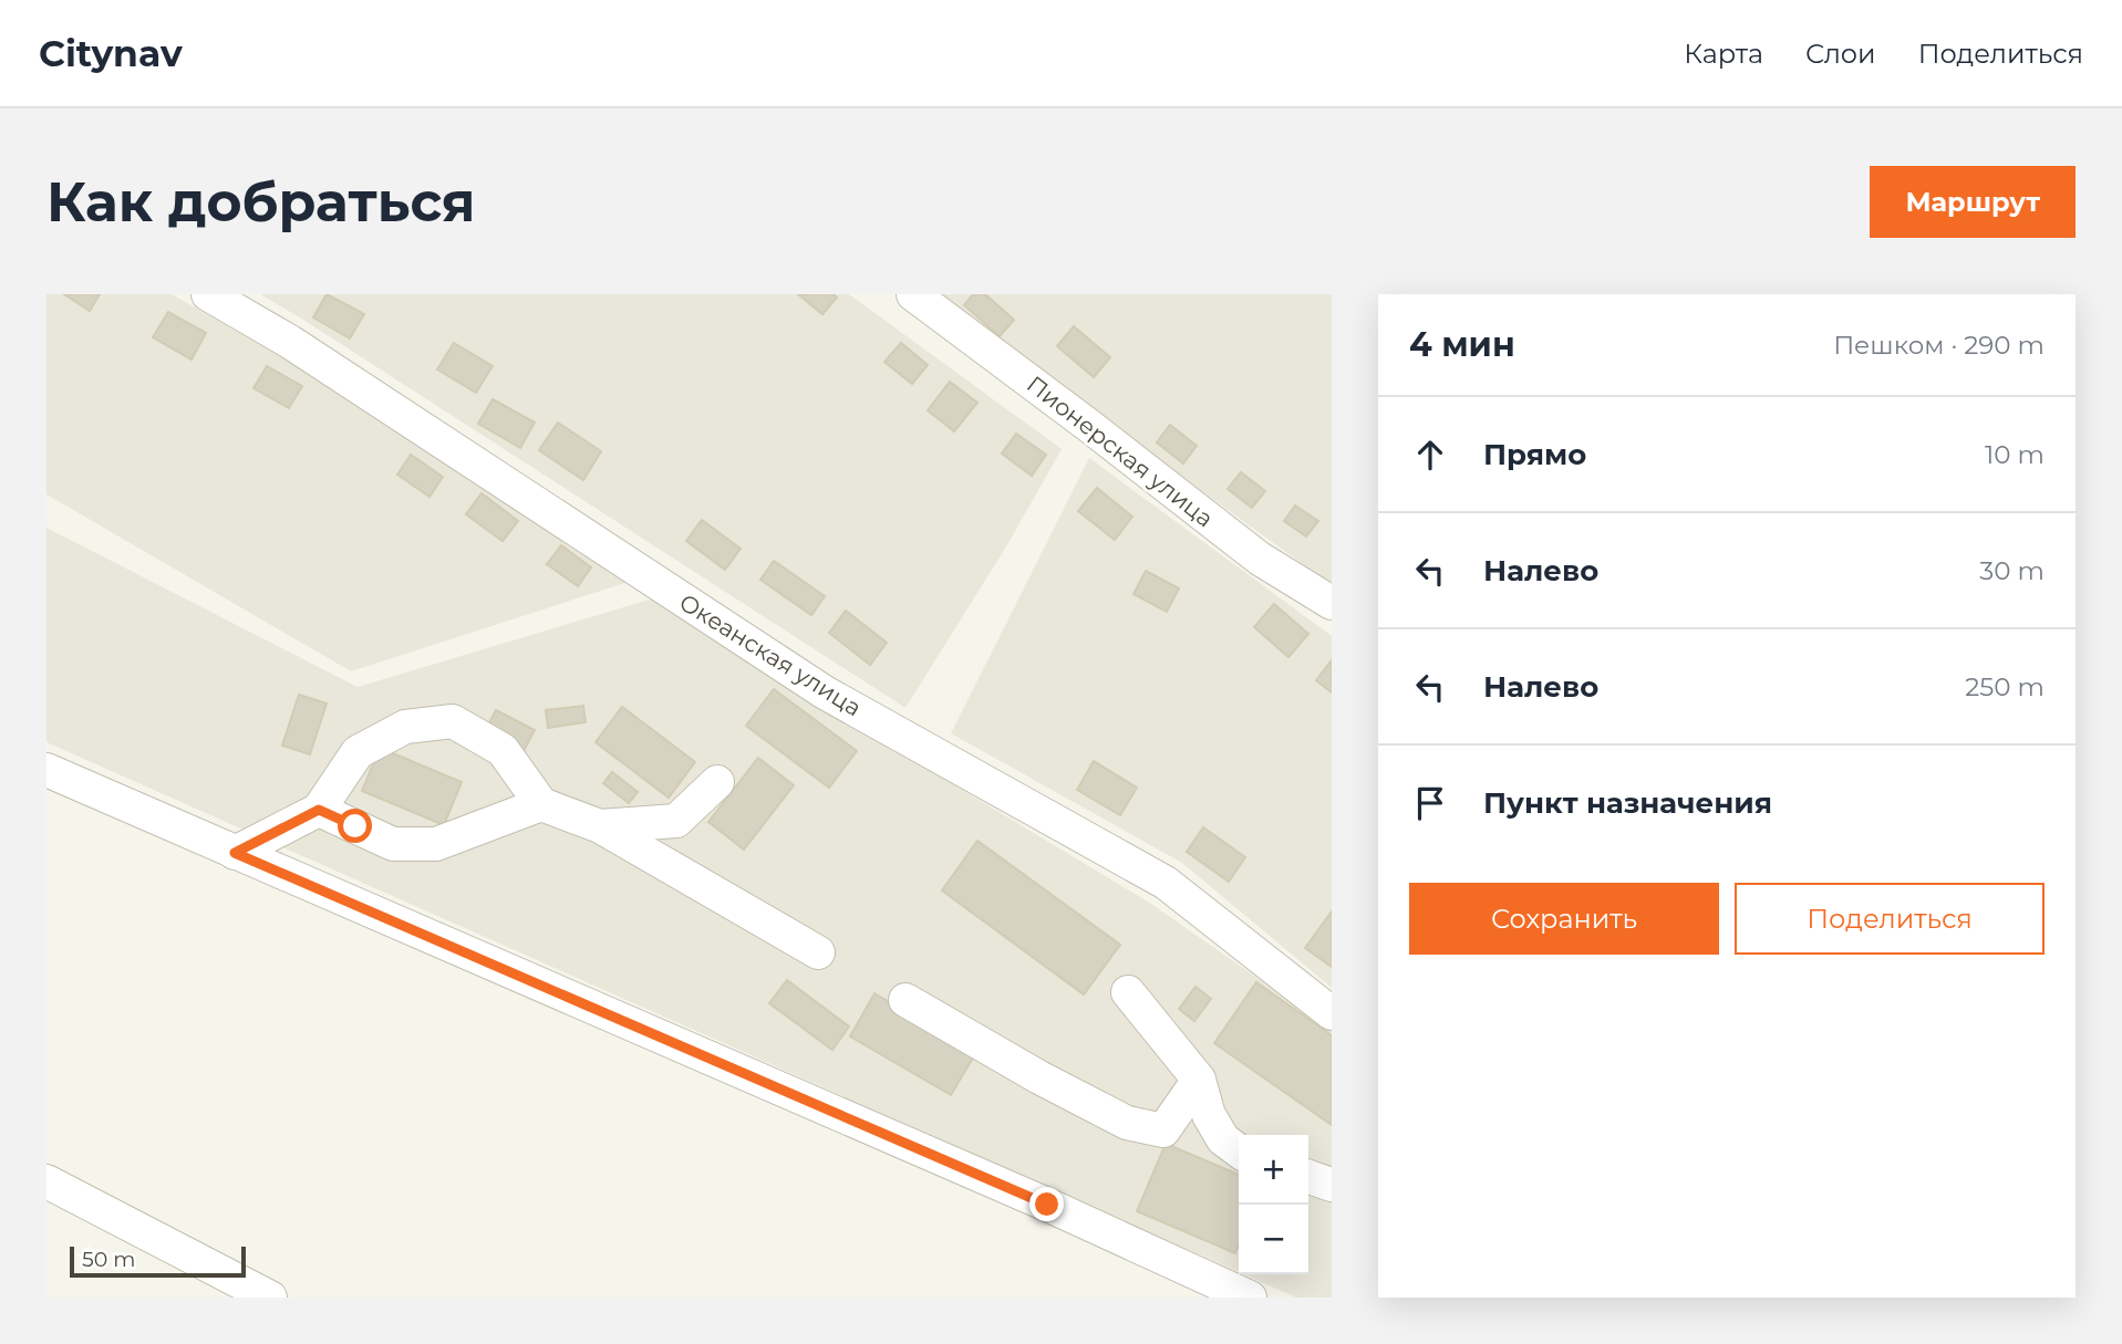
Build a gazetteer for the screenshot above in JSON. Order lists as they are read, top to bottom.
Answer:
{
  "streets": {
    "street": ["Пионерская улица", "Океанская улица"]
  },
  "scale_bar": "50 m",
  "page": {
    "header": "Citynav",
    "nav": ["Карта", "Слои", "Поделиться"],
    "buttons": [
      "Маршрут",
      ["Сохранить", "Поделиться"]
    ],
    "title": "Как добраться",
    "heading": ["4 мин", "Пешком · 290 m"],
    "list": [
      ["Прямо", "10 m"],
      ["Налево", "30 m"],
      ["Налево", "250 m"],
      "Пункт назначения"
    ],
    "map_buttons": ["+", "−"],
    "scale": "50 m"
  }
}
